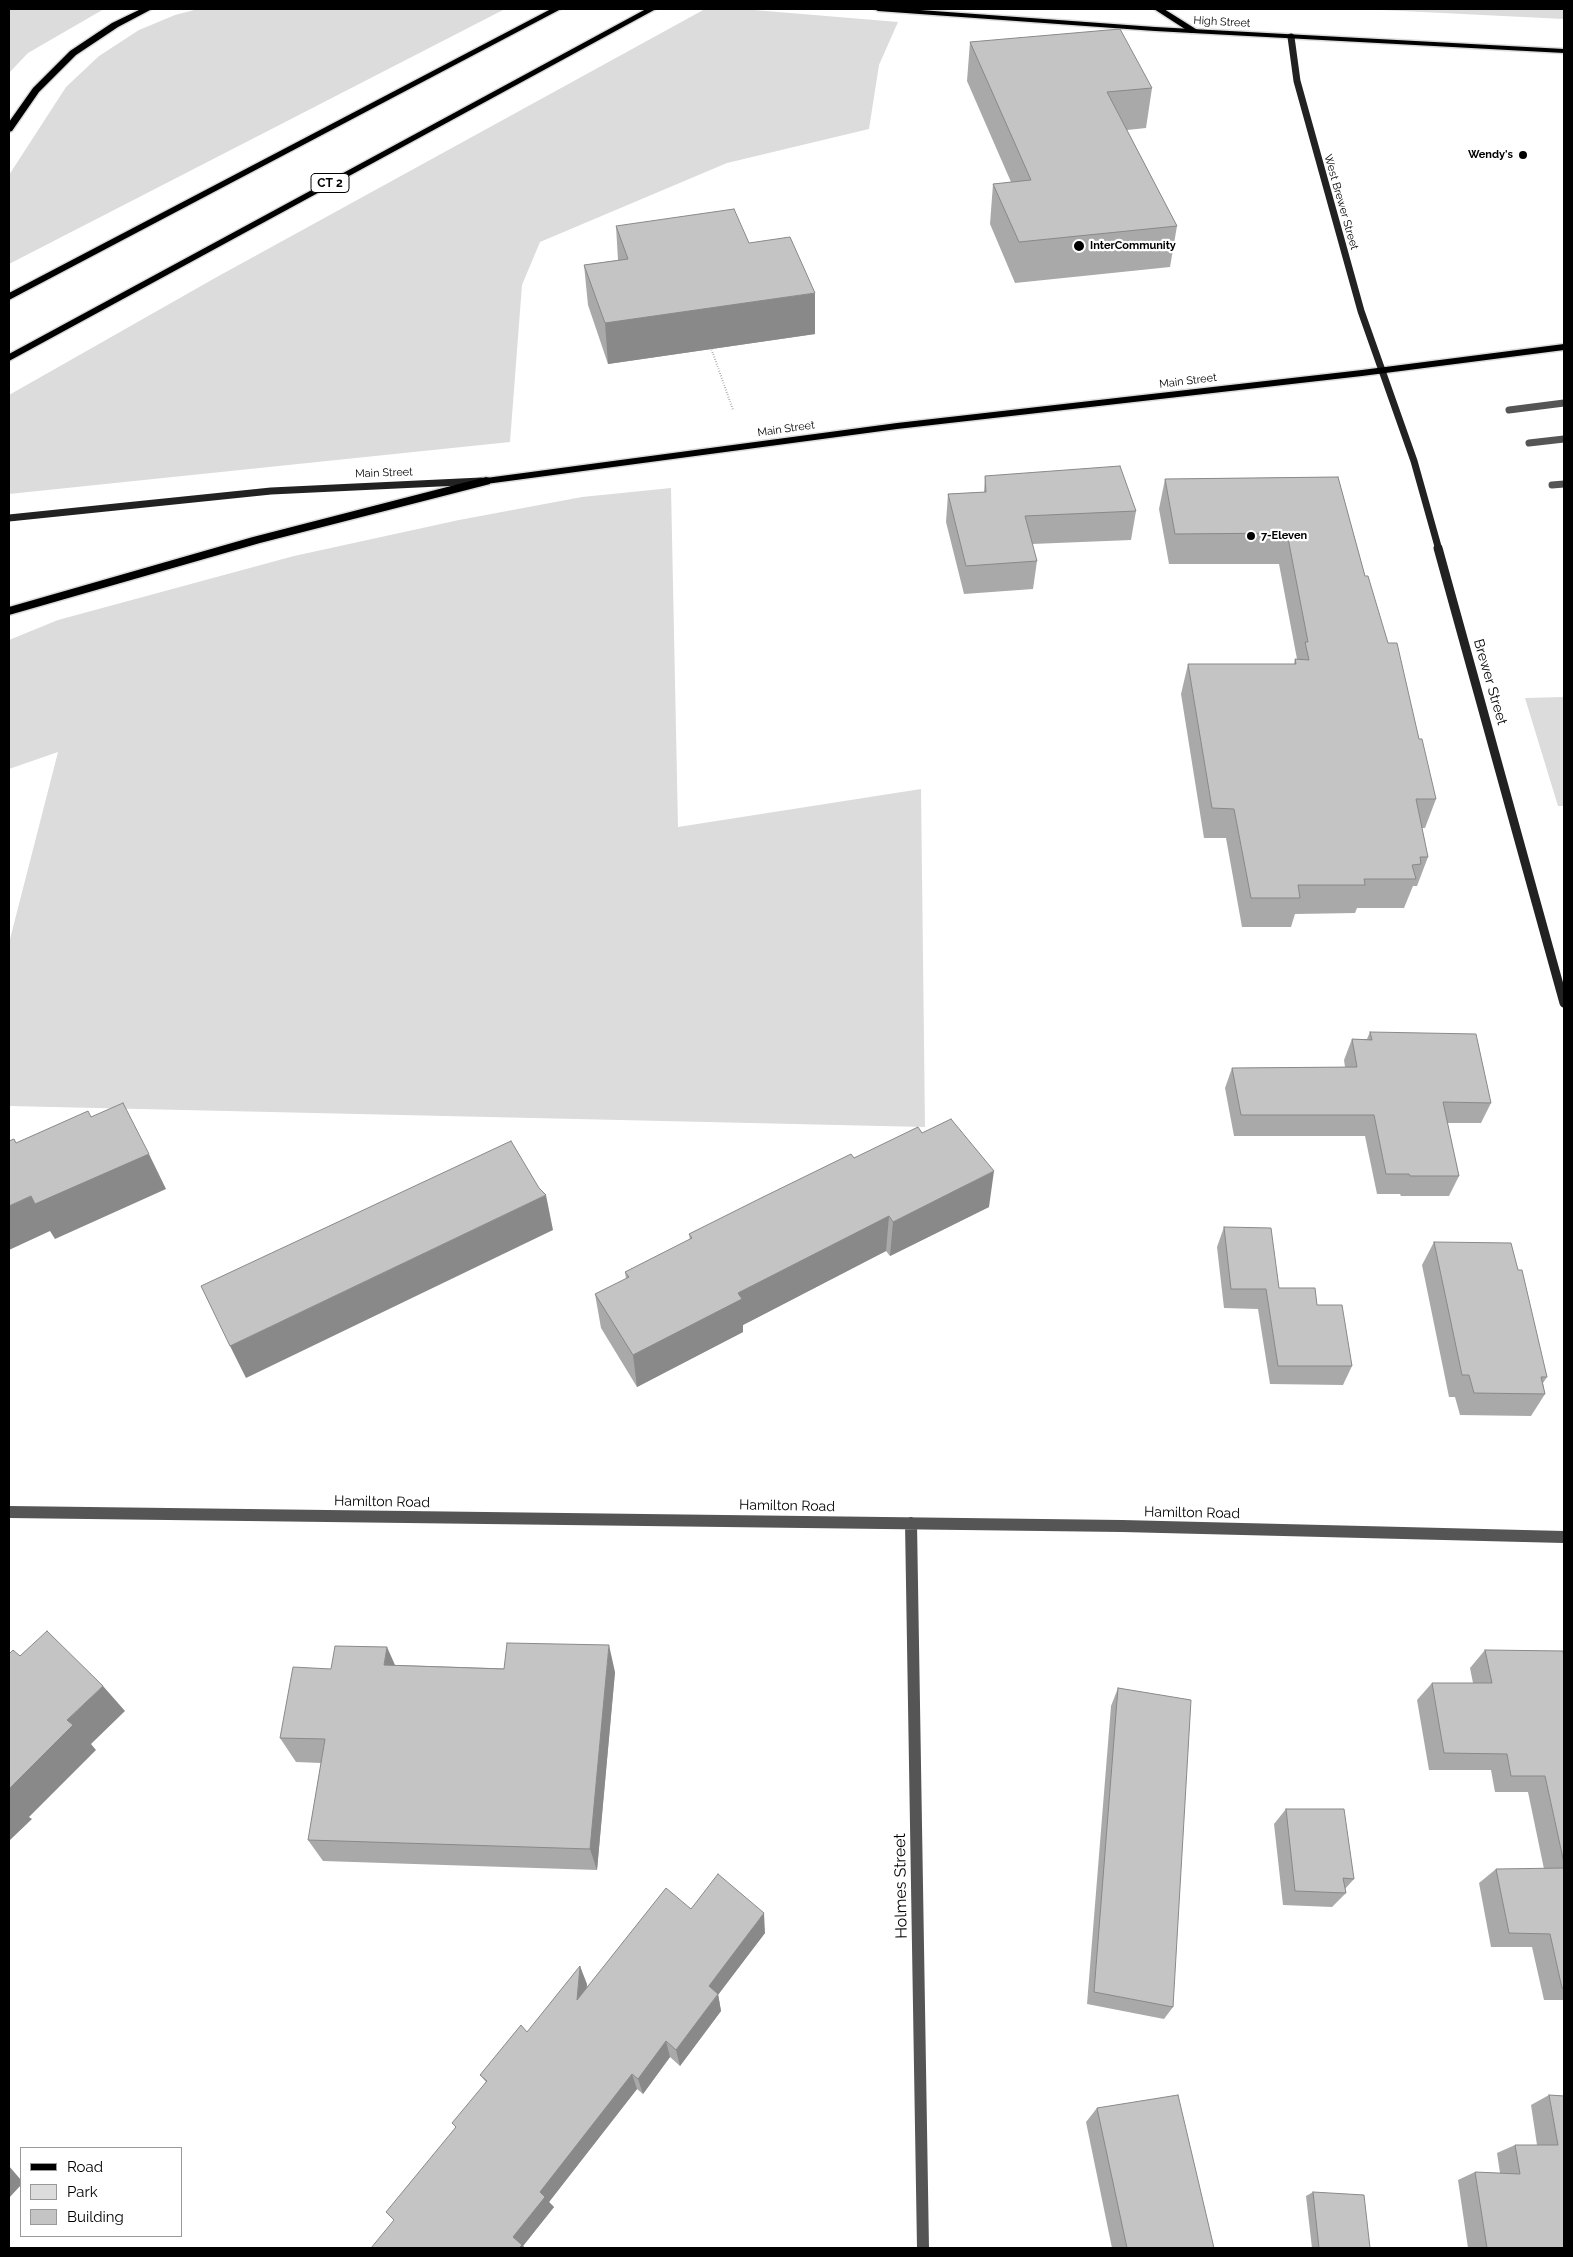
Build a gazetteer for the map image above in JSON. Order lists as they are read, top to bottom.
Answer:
{
  "streets": {
    "highway": ["CT 2"],
    "main road": [
      "High Street",
      "West Brewer Street",
      "Main Street",
      "Brewer Street"
    ],
    "street": ["Hamilton Road", "Holmes Street"]
  },
  "crossings": [
    ["High Street", "West Brewer Street"],
    ["West Brewer Street", "Main Street"],
    ["West Brewer Street", "Brewer Street"],
    ["Main Street", "Brewer Street"],
    ["Hamilton Road", "Holmes Street"]
  ],
  "places": ["Wendy's", "InterCommunity", "7-Eleven"],
  "legend": ["Road", "Park", "Building"]
}
